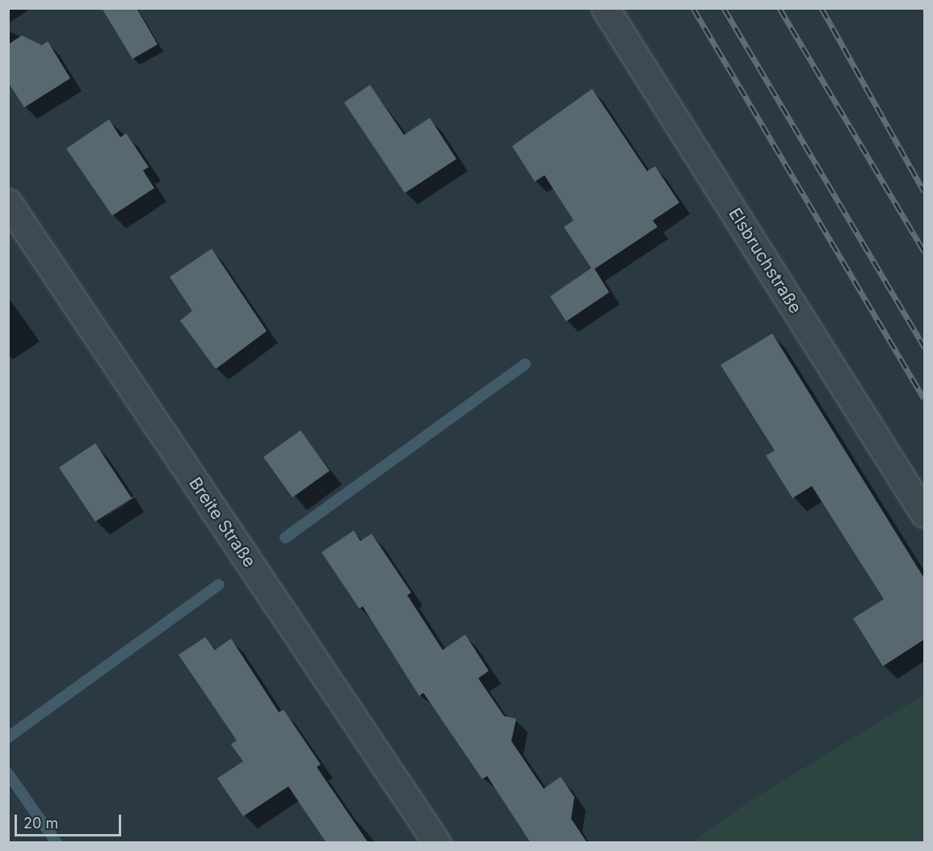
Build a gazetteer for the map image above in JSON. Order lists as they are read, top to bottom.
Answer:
{
  "streets": {
    "street": ["Elsbruchstraße", "Breite Straße"]
  },
  "scale_bar": "20 m"
}
